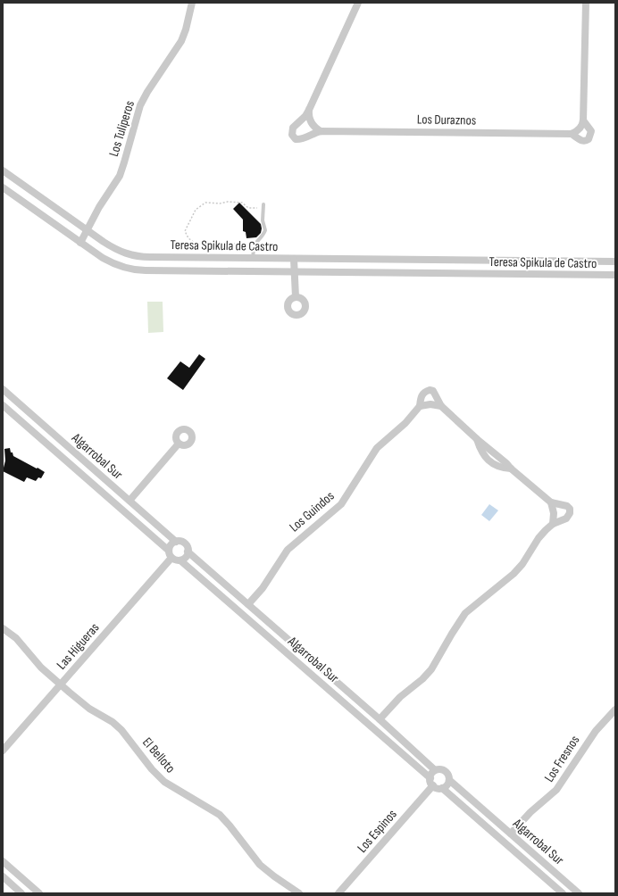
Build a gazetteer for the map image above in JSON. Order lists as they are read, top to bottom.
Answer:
{
  "streets": {
    "street": [
      "Los Duraznos",
      "Los Tuliperos",
      "Teresa Spikula de Castro",
      "Algarrobal Sur",
      "Los Guindos",
      "Las Higueras",
      "El Belloto",
      "Los Fresnos",
      "Los Espinos"
    ]
  },
  "crossings": [
    ["Los Tuliperos", "Teresa Spikula de Castro"],
    ["Algarrobal Sur", "Los Guindos"],
    ["Algarrobal Sur", "Las Higueras"],
    ["Algarrobal Sur", "Los Fresnos"],
    ["Algarrobal Sur", "Los Espinos"],
    ["Las Higueras", "El Belloto"]
  ]
}
